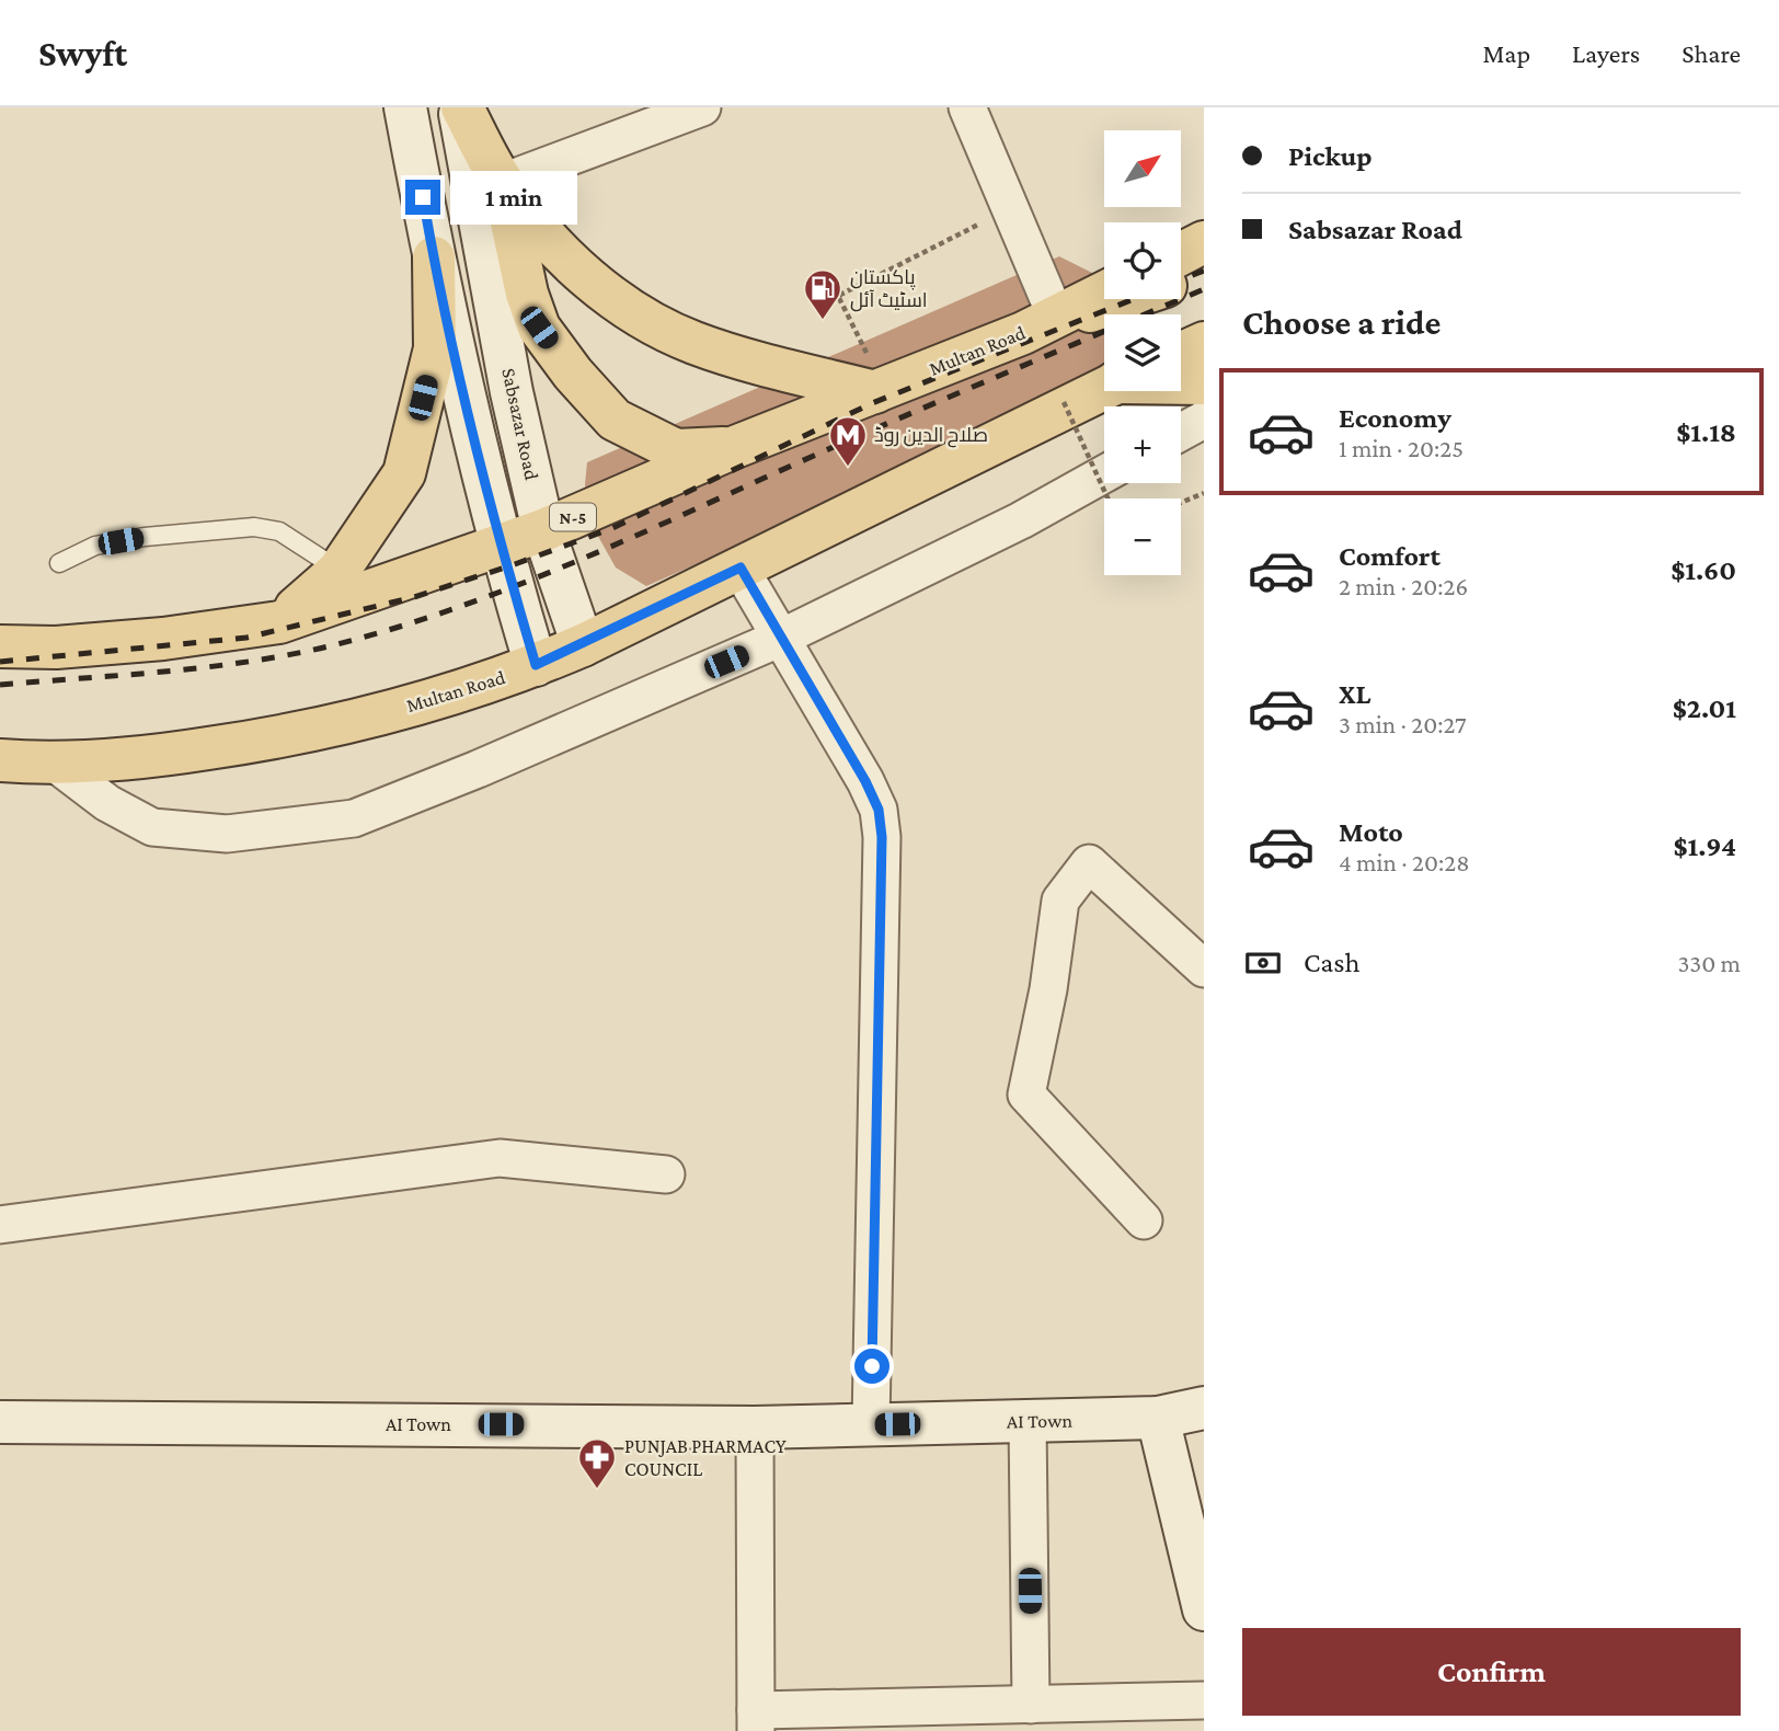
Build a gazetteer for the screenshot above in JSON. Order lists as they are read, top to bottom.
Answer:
{
  "streets": {
    "main road": ["Multan Road", "N-5"],
    "street": ["Sabsazar Road", "AI Town"]
  },
  "crossings": [
    ["Multan Road", "Sabsazar Road"]
  ],
  "places": {
    "fuel station": ["پاکستان اسٹیٹ آئل"],
    "metro station": ["صلاح الدین روڈ"],
    "pharmacy": ["PUNJAB PHARMACY COUNCIL"]
  },
  "north": "top right",
  "page": {
    "header": "Swyft",
    "nav": ["Map", "Layers", "Share"],
    "banner": ["Pickup", "Sabsazar Road"],
    "map_buttons": ["+", "−"],
    "bubble": "1 min",
    "heading": "Choose a ride",
    "list": [
      {
        "name": "Economy",
        "note": "1 min · 20:25",
        "value": "$1.18"
      },
      {
        "name": "Comfort",
        "note": "2 min · 20:26",
        "value": "$1.60"
      },
      {
        "name": "XL",
        "note": "3 min · 20:27",
        "value": "$2.01"
      },
      {
        "name": "Moto",
        "note": "4 min · 20:28",
        "value": "$1.94"
      }
    ],
    "pay": ["Cash", "330 m"],
    "buttons": "Confirm"
  }
}
